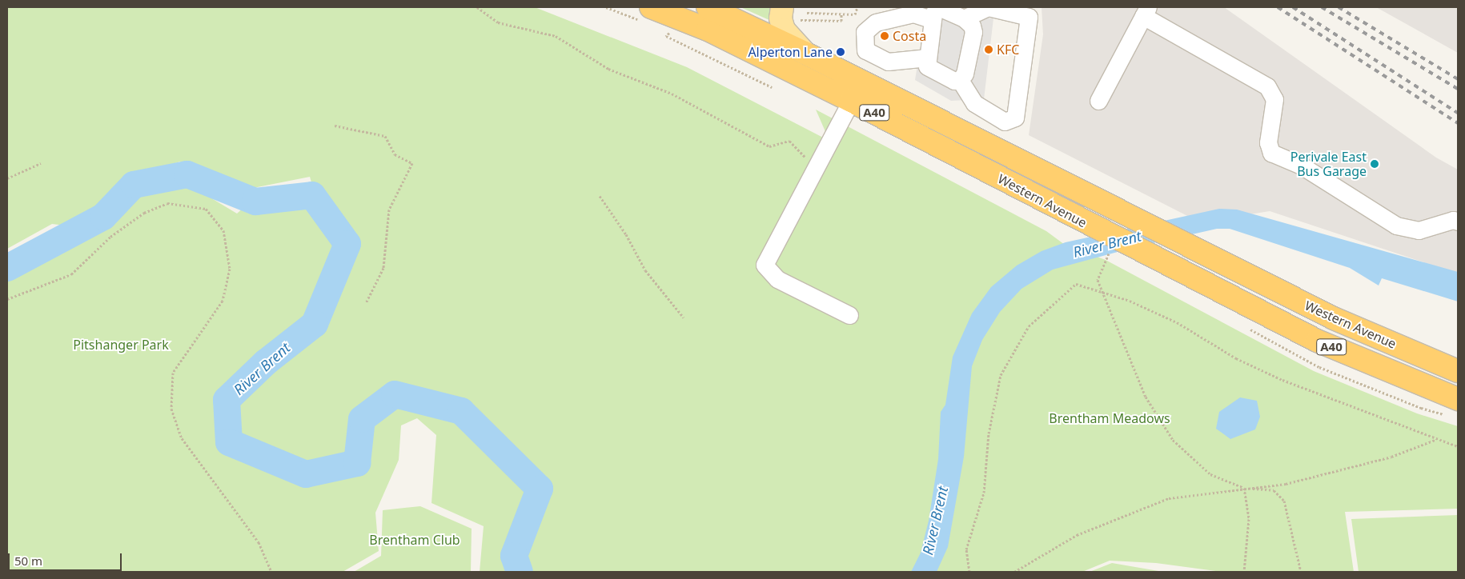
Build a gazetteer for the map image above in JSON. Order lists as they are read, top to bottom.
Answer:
{
  "streets": {
    "highway": ["A40", "Western Avenue"]
  },
  "water": ["River Brent"],
  "parks": ["Pitshanger Park", "Brentham Meadows", "Brentham Club"],
  "places": [
    "Costa",
    "KFC",
    "Alperton Lane",
    "Perivale East Bus Garage"
  ],
  "scale_bar": "50 m"
}
